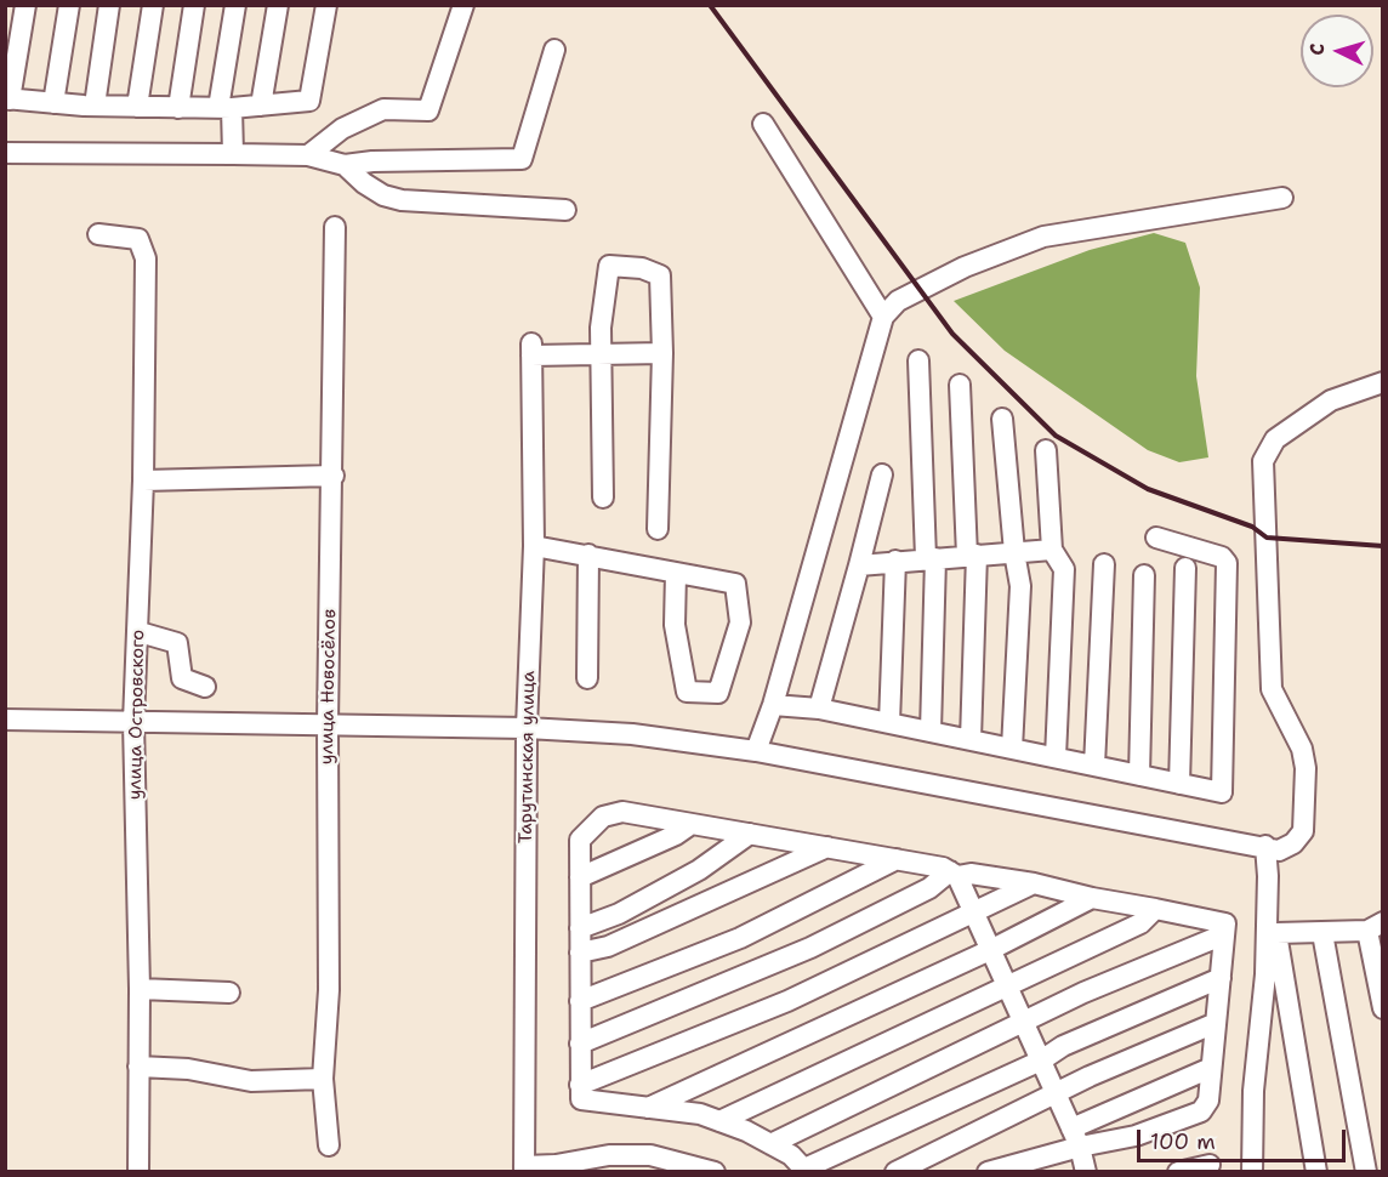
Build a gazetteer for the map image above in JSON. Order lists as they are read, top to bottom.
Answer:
{
  "streets": {
    "street": ["улица Новосёлов", "улица Островского", "Тарутинская улица"]
  },
  "scale_bar": "100 m",
  "north": "left"
}
